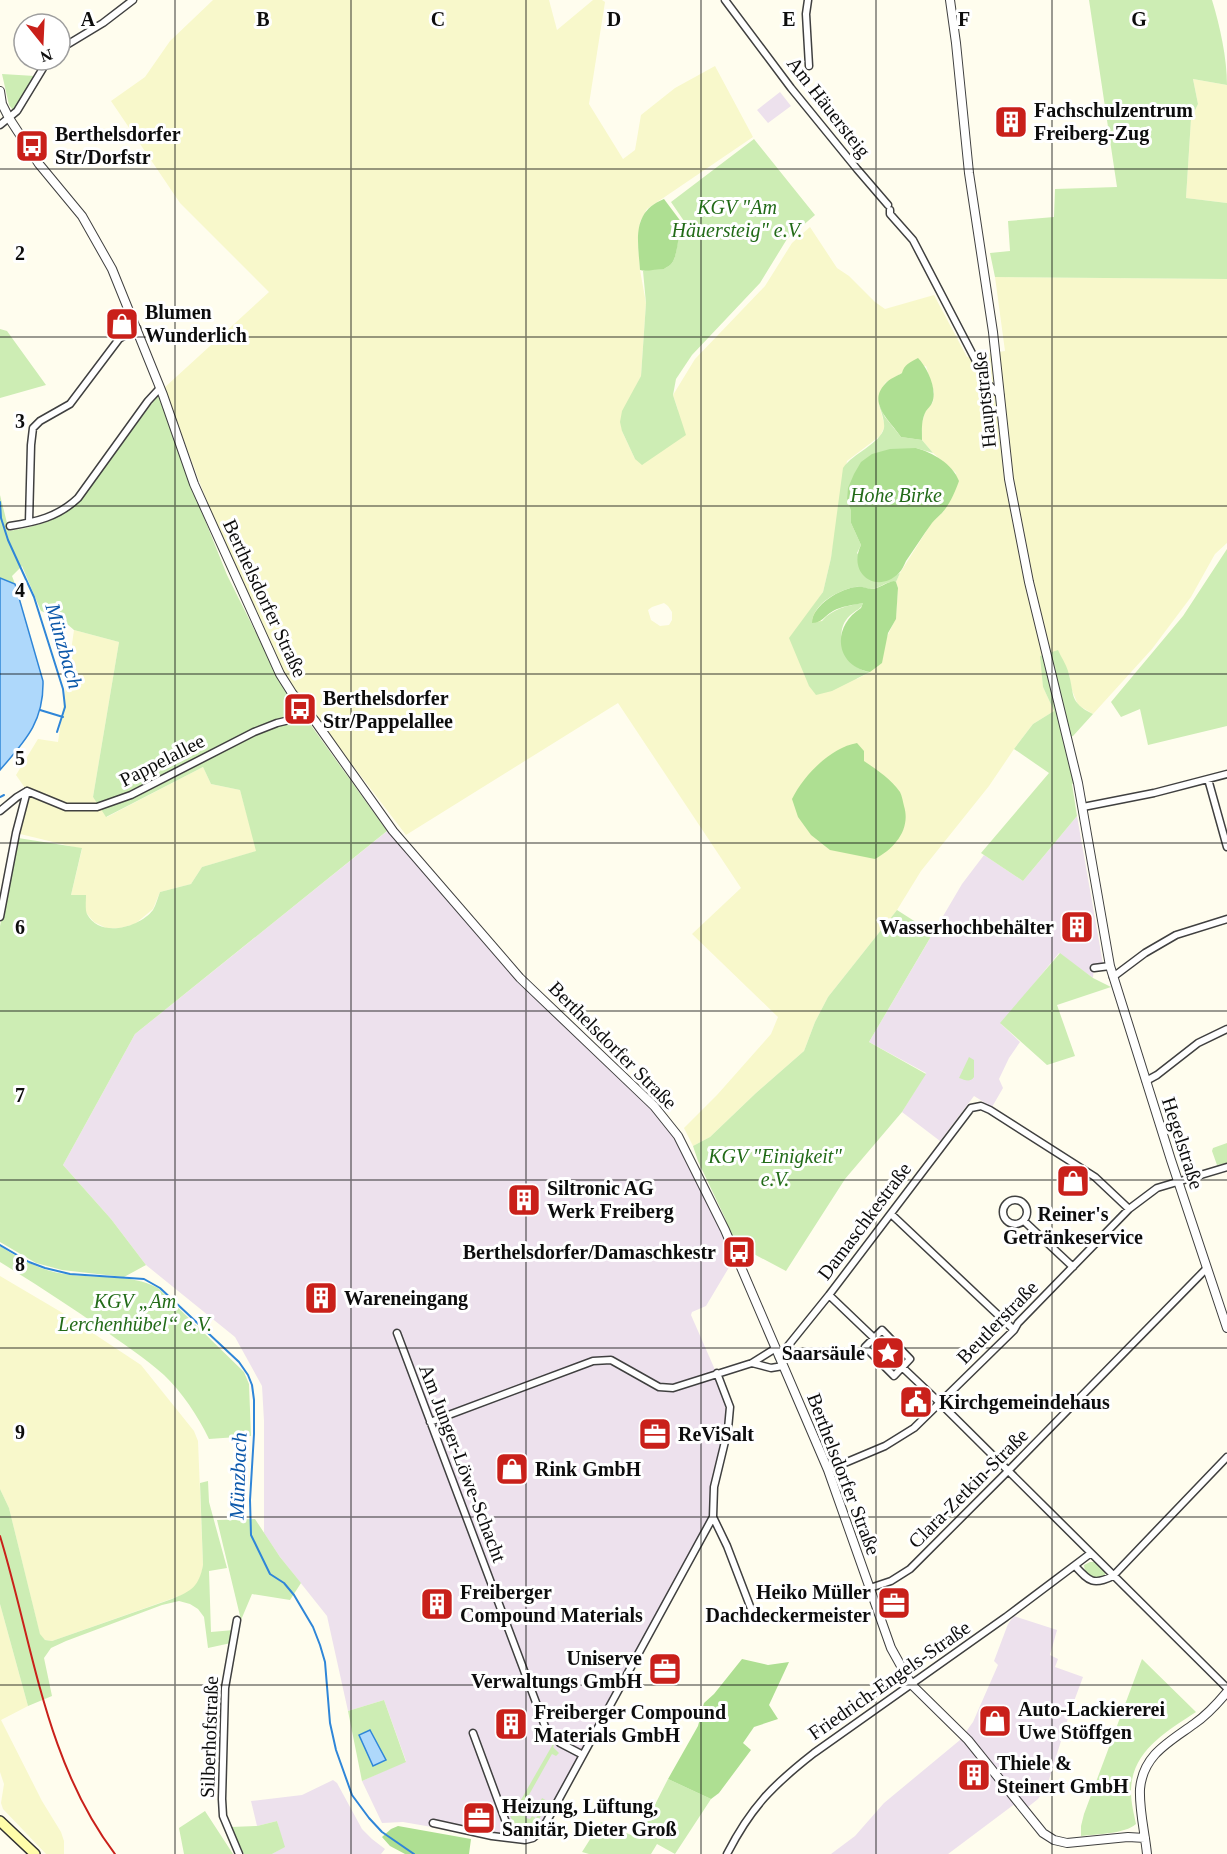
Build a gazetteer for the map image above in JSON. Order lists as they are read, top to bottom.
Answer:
{
  "streets": {
    "street": [
      "Am Häuersteig",
      "Hauptstraße",
      "Berthelsdorfer Straße",
      "Pappelallee",
      "Hegelstraße",
      "Damaschkestraße",
      "Beutlerstraße",
      "Am Junger-Löwe-Schacht",
      "Clara-Zetkin-Straße",
      "Friedrich-Engels-Straße",
      "Silberhofstraße"
    ]
  },
  "crossings": [
    ["Am Häuersteig", "Hauptstraße"],
    ["Hauptstraße", "Hegelstraße"],
    ["Berthelsdorfer Straße", "Pappelallee"],
    ["Berthelsdorfer Straße", "Damaschkestraße"],
    ["Berthelsdorfer Straße", "Beutlerstraße"],
    ["Berthelsdorfer Straße", "Clara-Zetkin-Straße"],
    ["Berthelsdorfer Straße", "Friedrich-Engels-Straße"],
    ["Hegelstraße", "Beutlerstraße"],
    ["Hegelstraße", "Clara-Zetkin-Straße"],
    ["Damaschkestraße", "Beutlerstraße"]
  ],
  "water": ["Münzbach"],
  "parks": [
    "KGV \"Am Häuersteig\" e.V.",
    "Hohe Birke",
    "KGV \"Einigkeit\" e.V.",
    "KGV „Am Lerchenhübel“ e.V."
  ],
  "places": {
    "building": [
      "Fachschulzentrum Freiberg-Zug",
      "Wasserhochbehälter",
      "Siltronic AG Werk Freiberg",
      "Wareneingang",
      "Freiberger Compound Materials",
      "Freiberger Compound Materials GmbH",
      "Thiele & Steinert GmbH"
    ],
    "bus stop": ["Berthelsdorfer Str/Dorfstr", "Berthelsdorfer Str/Pappelallee", "Berthelsdorfer/Damaschkestr"],
    "shop": [
      "Blumen Wunderlich",
      "Reiner's Getränkeservice",
      "Rink GmbH",
      "Auto-Lackiererei Uwe Stöffgen"
    ],
    "place": ["Saarsäule"],
    "public building": ["Kirchgemeindehaus"],
    "office": [
      "ReViSalt",
      "Heiko Müller Dachdeckermeister",
      "Uniserve Verwaltungs GmbH",
      "Heizung, Lüftung, Sanitär, Dieter Groß"
    ]
  },
  "north": "bottom",
  "grid": {
    "columns": [
      "A",
      "B",
      "C",
      "D",
      "E",
      "F",
      "G"
    ],
    "rows": [
      "2",
      "3",
      "4",
      "5",
      "6",
      "7",
      "8",
      "9"
    ]
  }
}
